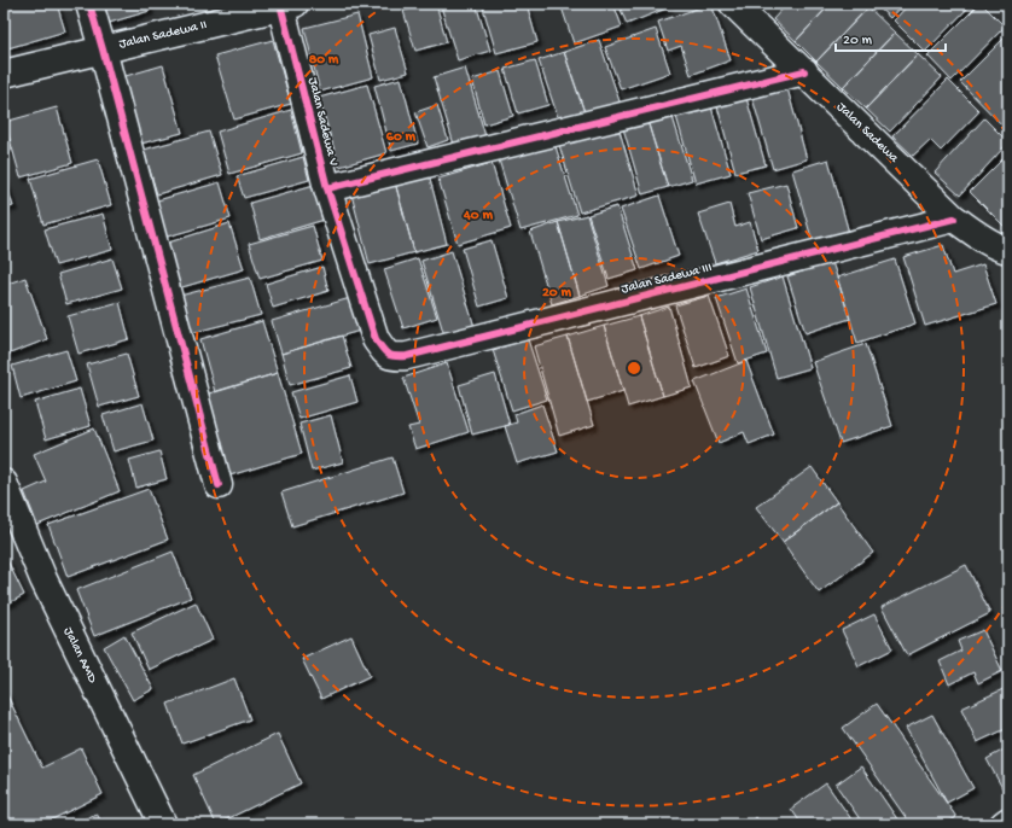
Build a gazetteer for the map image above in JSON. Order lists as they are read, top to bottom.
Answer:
{
  "streets": {
    "street": [
      "Jalan Sadewa II",
      "Jalan Sadewa V",
      "Jalan Sadewa",
      "Jalan Sadewa III",
      "Jalan AMD"
    ]
  },
  "crossings": [
    ["Jalan Sadewa II", "Jalan Sadewa V"],
    ["Jalan Sadewa V", "Jalan Sadewa III"],
    ["Jalan Sadewa", "Jalan Sadewa III"]
  ],
  "scale_bar": "20 m",
  "rings": [
    "80 m",
    "60 m",
    "40 m",
    "20 m"
  ]
}
